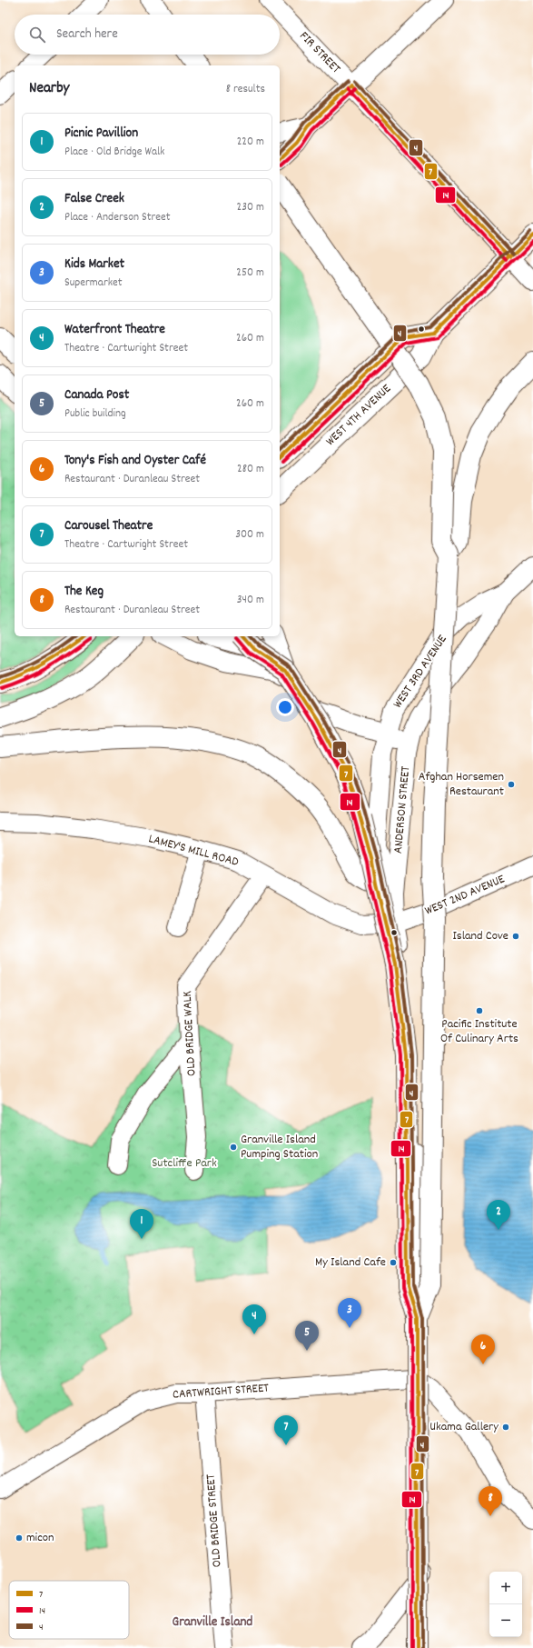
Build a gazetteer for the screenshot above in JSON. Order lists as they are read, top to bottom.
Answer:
{
  "streets": {
    "main road": ["WEST 4TH AVENUE"],
    "street": [
      "FIR STREET",
      "WEST 3RD AVENUE",
      "ANDERSON STREET",
      "LAMEY'S MILL ROAD",
      "WEST 2ND AVENUE",
      "OLD BRIDGE WALK",
      "CARTWRIGHT STREET",
      "OLD BRIDGE STREET"
    ]
  },
  "crossings": [
    ["FIR STREET", "WEST 4TH AVENUE"],
    ["WEST 3RD AVENUE", "ANDERSON STREET"],
    ["ANDERSON STREET", "LAMEY'S MILL ROAD"],
    ["ANDERSON STREET", "WEST 2ND AVENUE"],
    ["ANDERSON STREET", "CARTWRIGHT STREET"],
    ["LAMEY'S MILL ROAD", "WEST 2ND AVENUE"],
    ["LAMEY'S MILL ROAD", "OLD BRIDGE WALK"],
    ["CARTWRIGHT STREET", "OLD BRIDGE STREET"]
  ],
  "districts": ["Granville Island"],
  "parks": ["Sutcliffe Park"],
  "places": [
    "Afghan Horsemen Restaurant",
    "Island Cove",
    "Pacific Institute Of Culinary Arts",
    "Granville Island Pumping Station",
    "My Island Cafe",
    "Ukama Gallery",
    "micon"
  ],
  "lines": ["transit line 4", "transit line 7", "transit line 14"],
  "legend": ["7", "14", "4"],
  "page": {
    "search": "Search here",
    "heading": ["Nearby", "8 results"],
    "list": [
      {
        "mark": "1",
        "name": "Picnic Pavillion",
        "note": "Place · Old Bridge Walk",
        "value": "220 m"
      },
      {
        "mark": "2",
        "name": "False Creek",
        "note": "Place · Anderson Street",
        "value": "230 m"
      },
      {
        "mark": "3",
        "name": "Kids Market",
        "note": "Supermarket",
        "value": "250 m"
      },
      {
        "mark": "4",
        "name": "Waterfront Theatre",
        "note": "Theatre · Cartwright Street",
        "value": "260 m"
      },
      {
        "mark": "5",
        "name": "Canada Post",
        "note": "Public building",
        "value": "260 m"
      },
      {
        "mark": "6",
        "name": "Tony's Fish and Oyster Café",
        "note": "Restaurant · Duranleau Street",
        "value": "280 m"
      },
      {
        "mark": "7",
        "name": "Carousel Theatre",
        "note": "Theatre · Cartwright Street",
        "value": "300 m"
      },
      {
        "mark": "8",
        "name": "The Keg",
        "note": "Restaurant · Duranleau Street",
        "value": "340 m"
      }
    ],
    "pins": [
      "2",
      "1",
      "3",
      "4",
      "5",
      "6",
      "7",
      "8"
    ],
    "map_buttons": ["+", "−"]
  }
}
